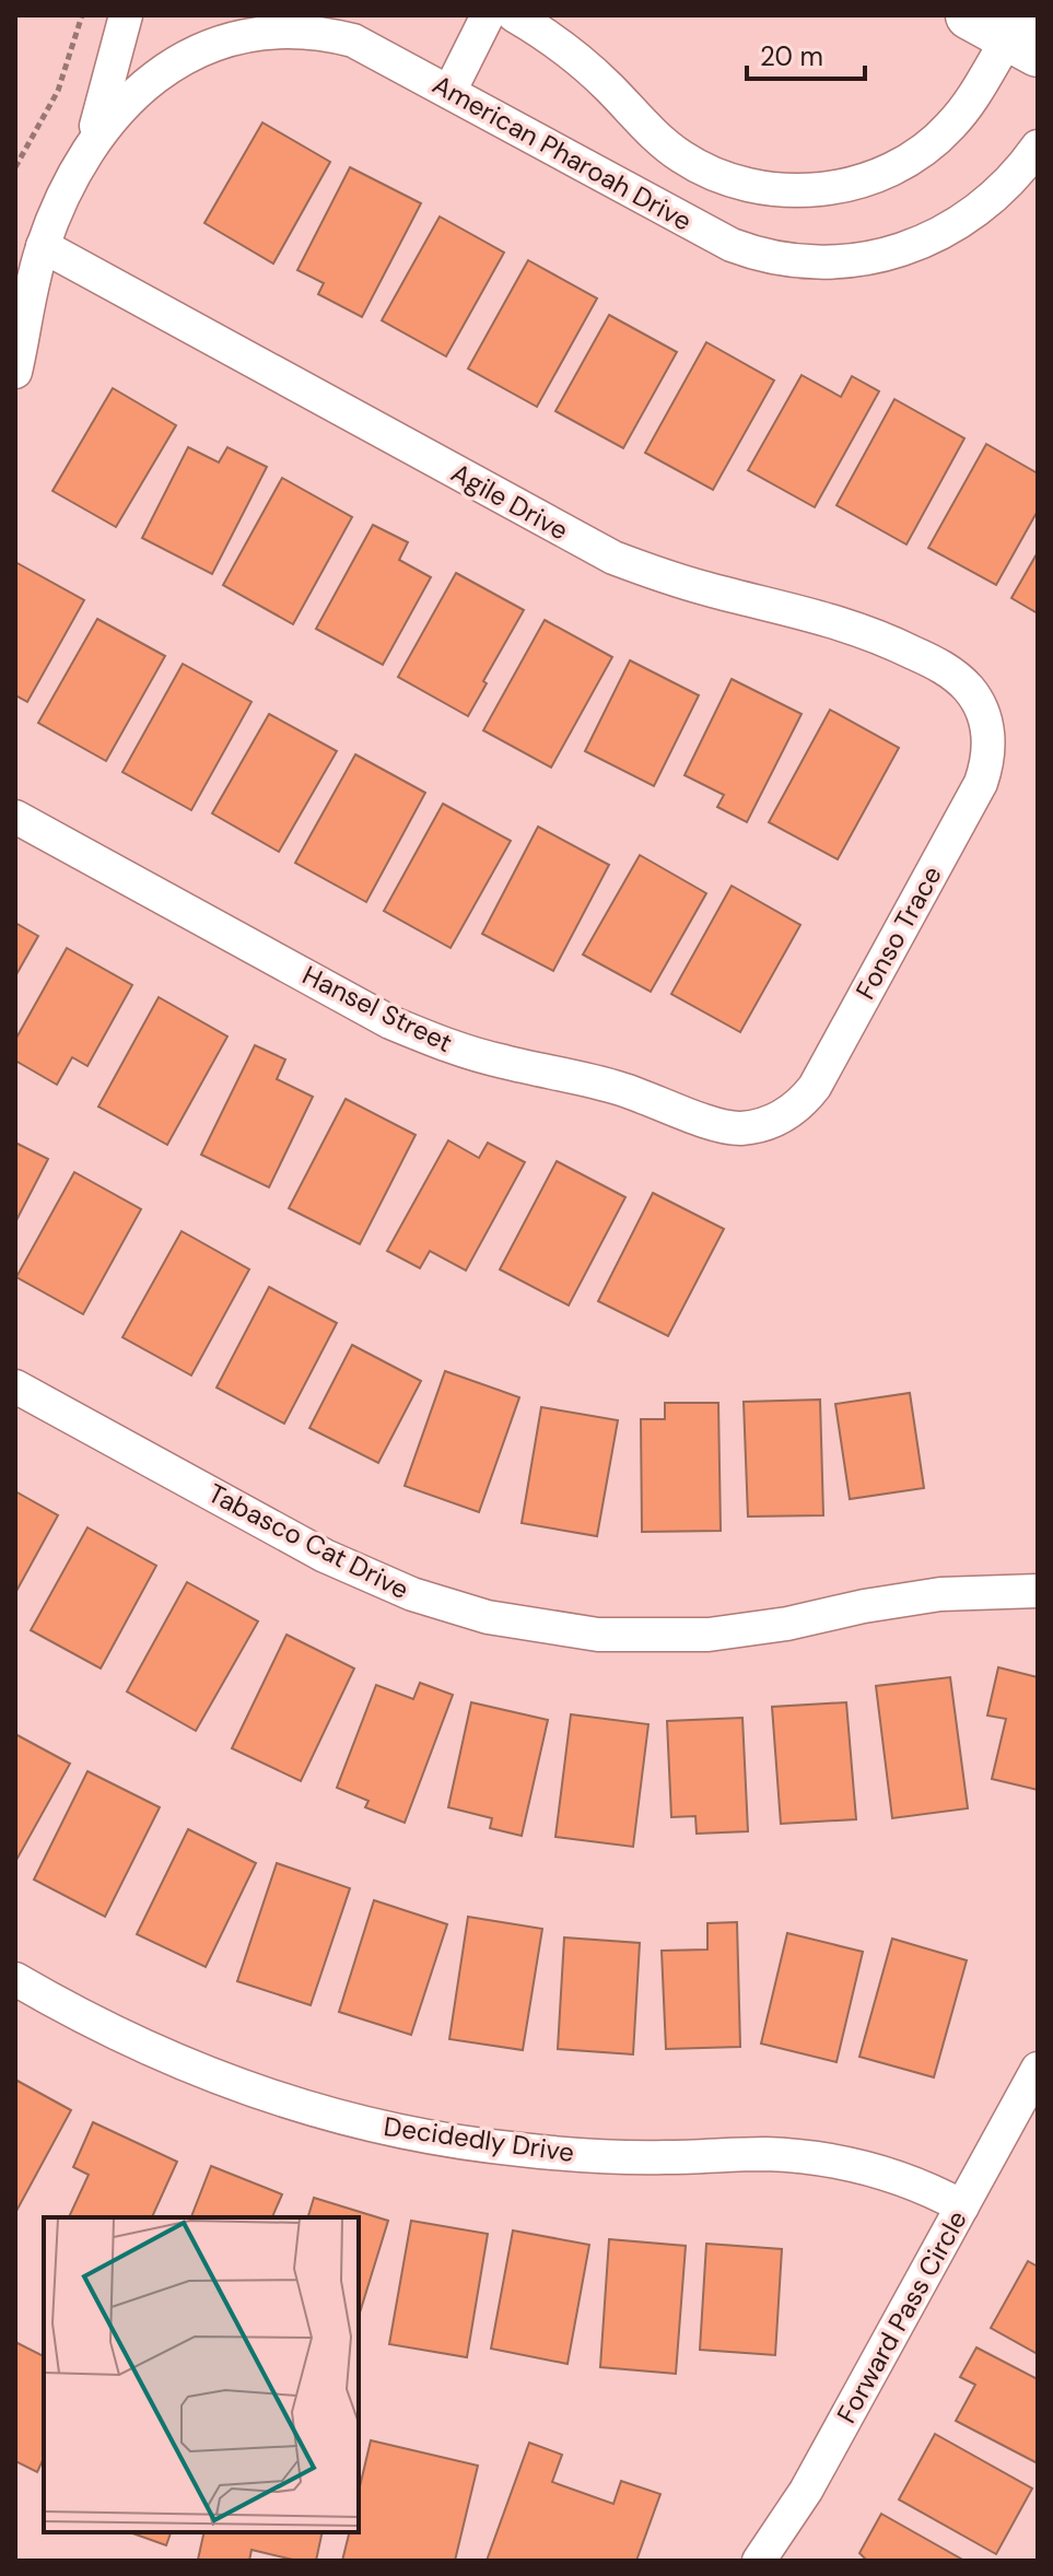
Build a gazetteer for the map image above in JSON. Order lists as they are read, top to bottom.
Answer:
{
  "streets": {
    "street": [
      "American Pharoah Drive",
      "Agile Drive",
      "Fonso Trace",
      "Hansel Street",
      "Tabasco Cat Drive",
      "Decidedly Drive",
      "Forward Pass Circle"
    ]
  },
  "crossings": [
    ["American Pharoah Drive", "Agile Drive"],
    ["Agile Drive", "Fonso Trace"],
    ["Fonso Trace", "Hansel Street"],
    ["Decidedly Drive", "Forward Pass Circle"]
  ],
  "scale_bar": "20 m"
}
